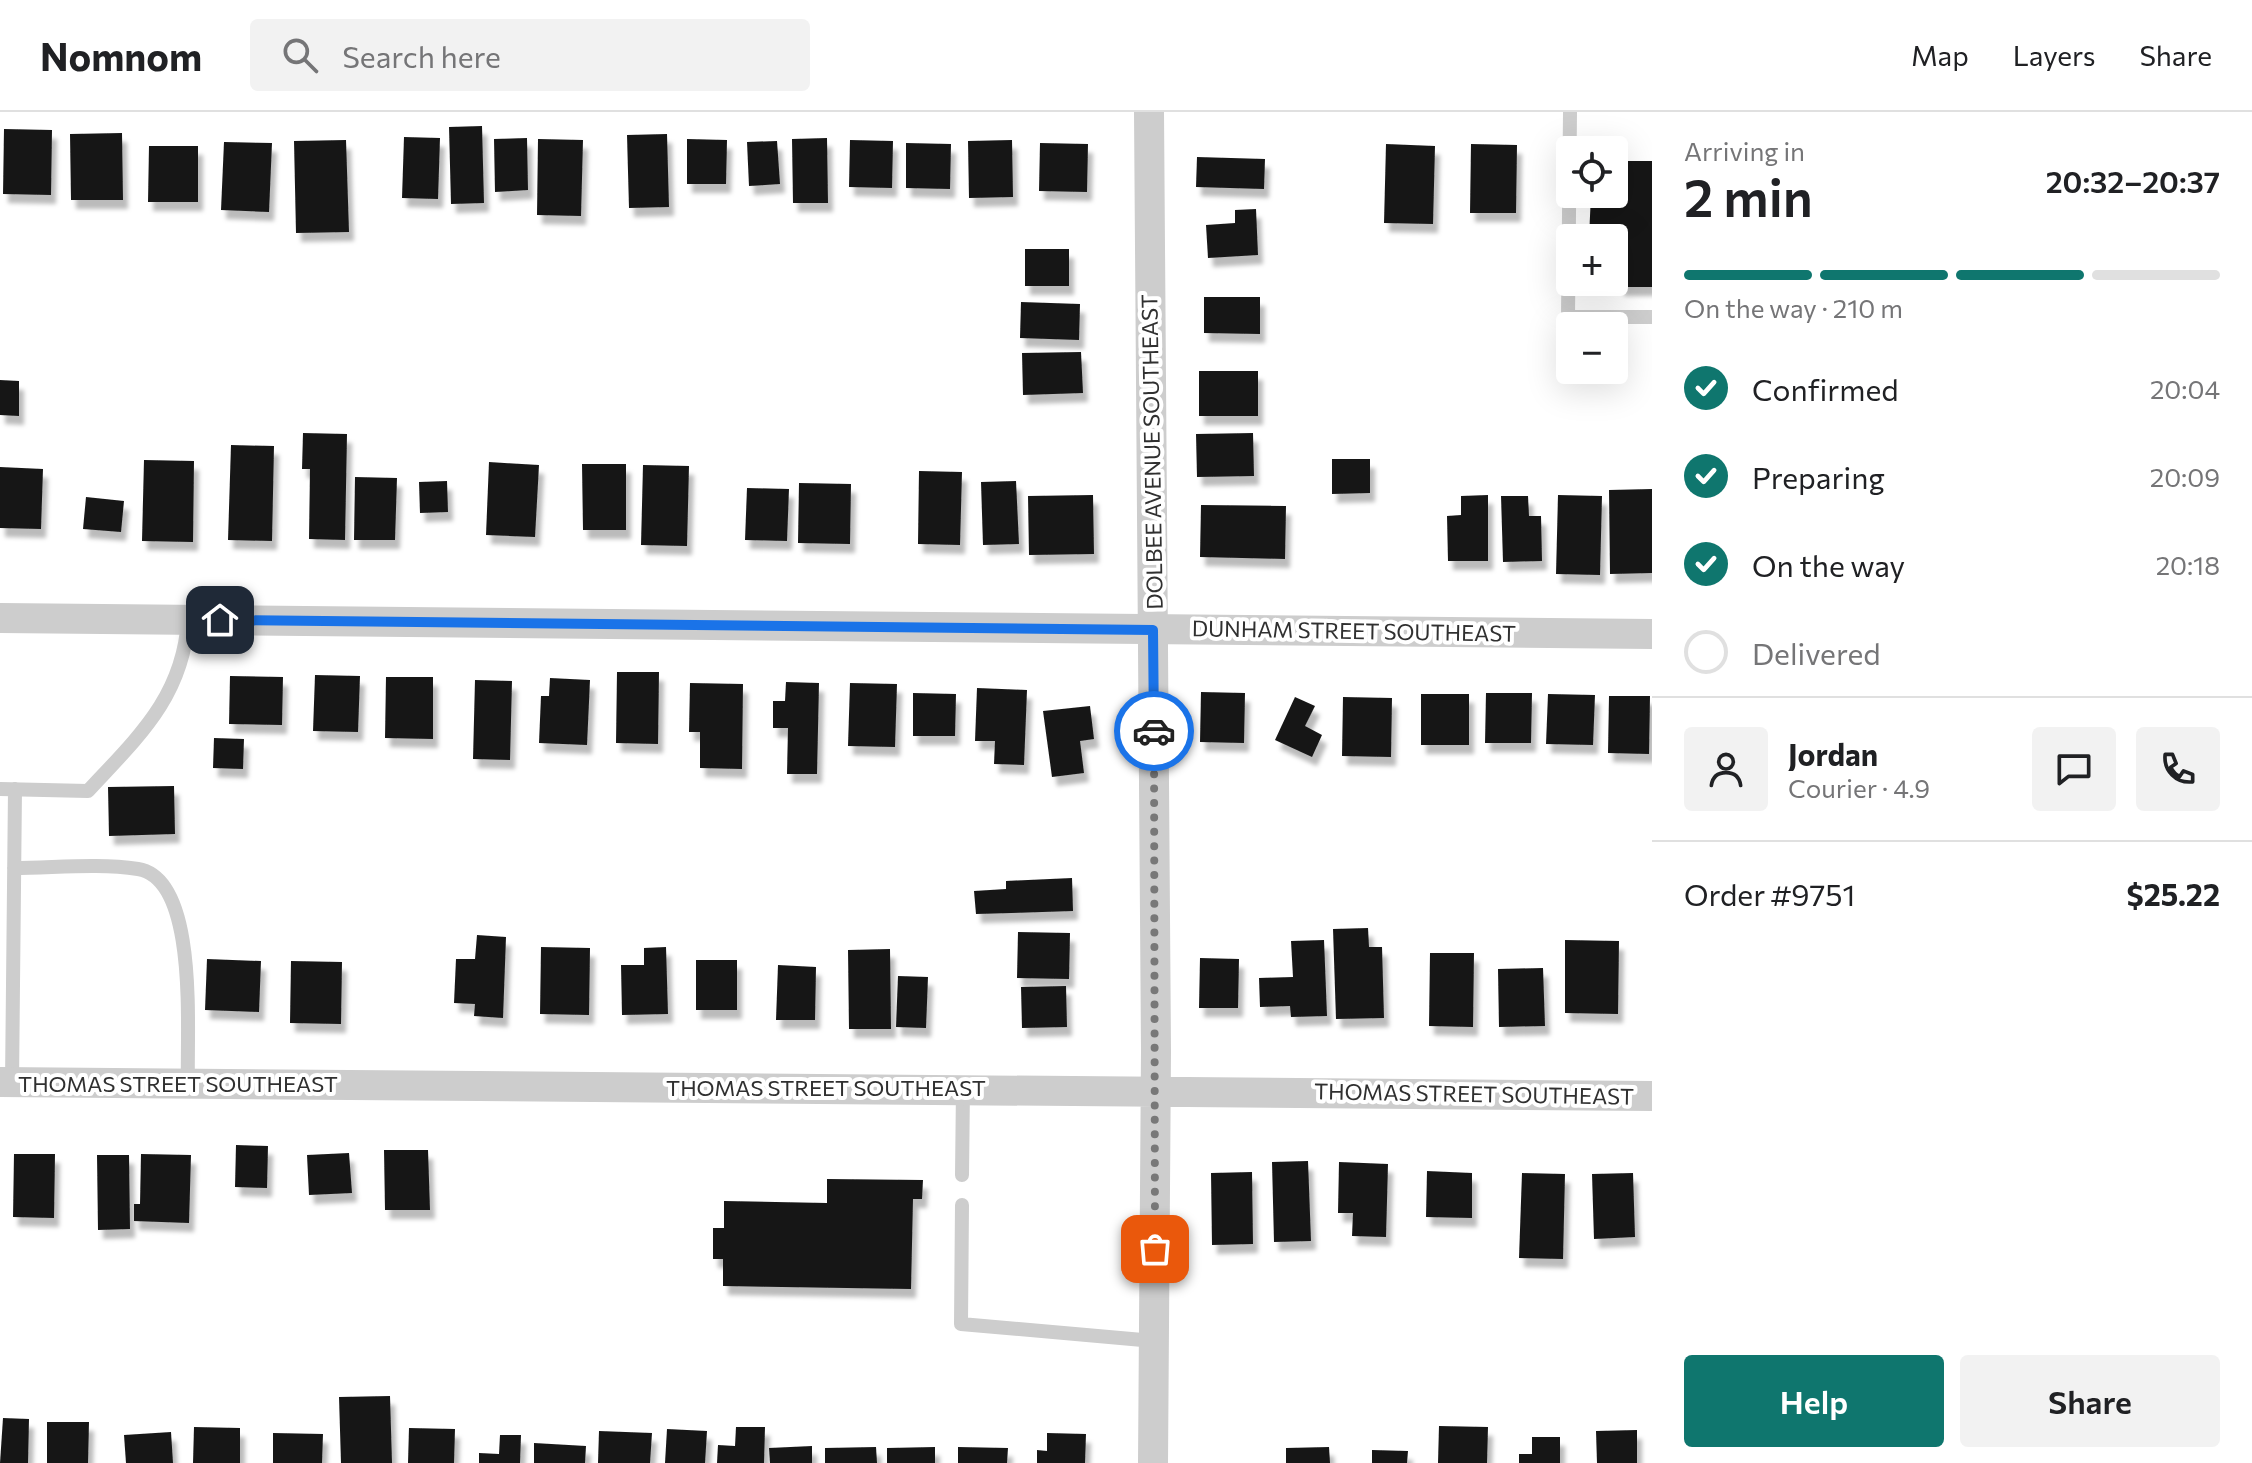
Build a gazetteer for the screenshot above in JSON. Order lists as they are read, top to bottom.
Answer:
{
  "streets": {
    "street": ["DOLBEE AVENUE SOUTHEAST", "DUNHAM STREET SOUTHEAST", "THOMAS STREET SOUTHEAST"]
  },
  "crossings": [
    ["DOLBEE AVENUE SOUTHEAST", "DUNHAM STREET SOUTHEAST"],
    ["DOLBEE AVENUE SOUTHEAST", "THOMAS STREET SOUTHEAST"]
  ],
  "page": {
    "header": "Nomnom",
    "search": "Search here",
    "nav": ["Map", "Layers", "Share"],
    "heading": ["2 min", "Arriving in", "20:32–20:37"],
    "panel": [
      "Jordan",
      "Courier · 4.9",
      "Order #9751",
      "$25.22"
    ],
    "map_buttons": ["+", "−"],
    "bar": "On the way · 210 m",
    "list": [
      ["Confirmed", "20:04"],
      ["Preparing", "20:09"],
      ["On the way", "20:18"],
      "Delivered"
    ],
    "buttons": ["Help", "Share"]
  }
}
